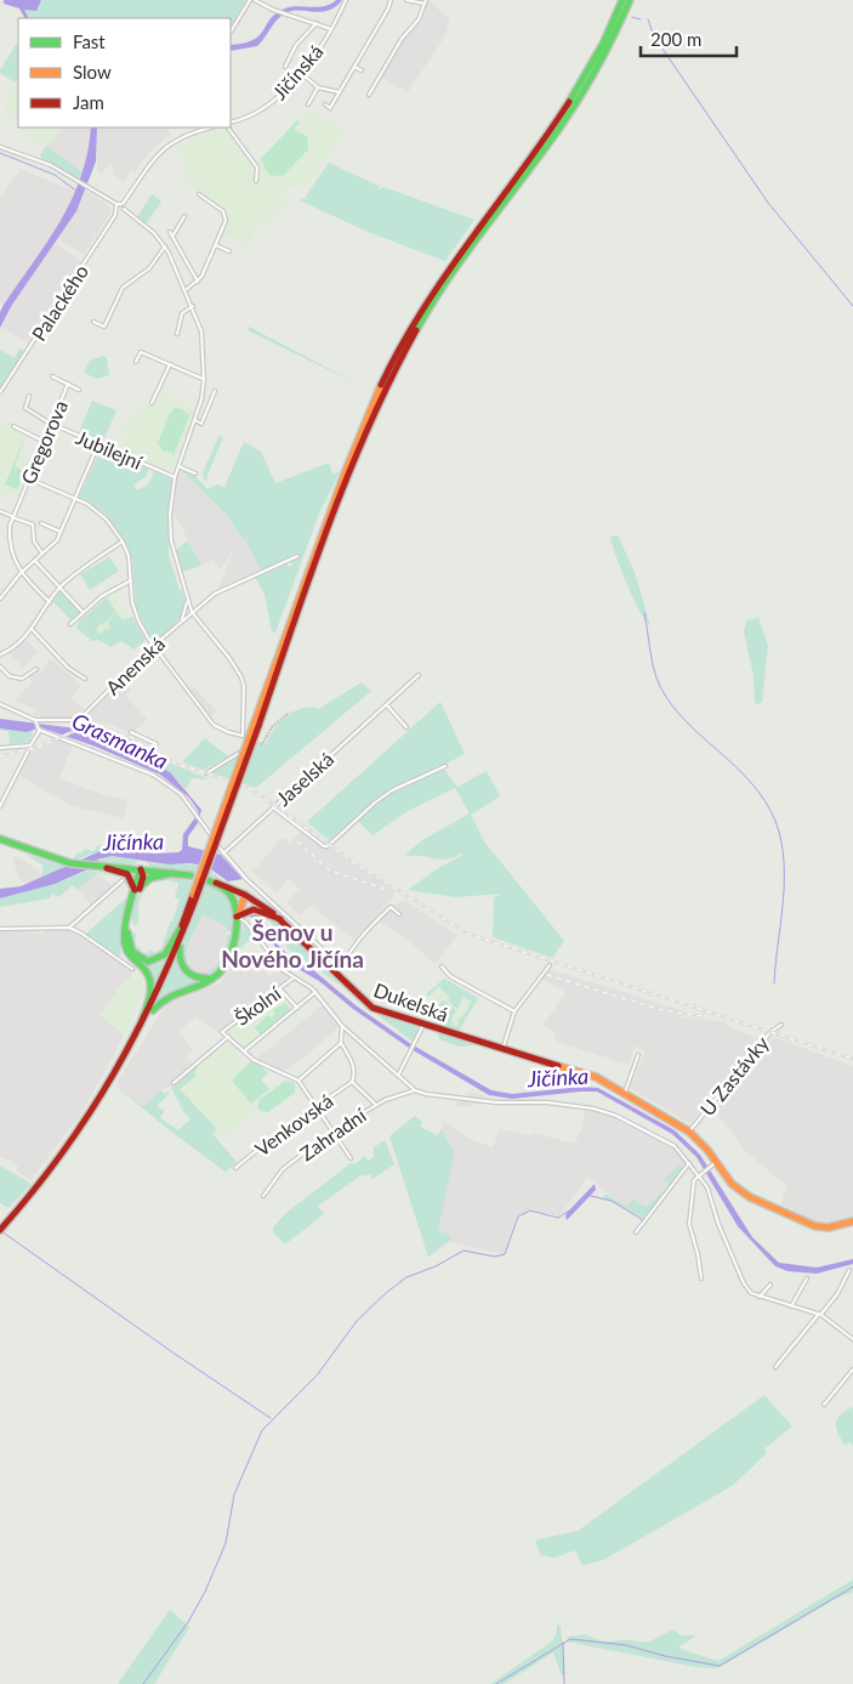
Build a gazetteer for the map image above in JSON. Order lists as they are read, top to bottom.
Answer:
{
  "streets": {
    "main road": ["Dukelská"],
    "street": [
      "Jičínská",
      "Palackého",
      "Gregorova",
      "Jubilejní",
      "Anenská",
      "Jaselská",
      "Školní",
      "U Zastávky",
      "Venkovská",
      "Zahradní"
    ]
  },
  "crossings": [
    ["Gregorova", "Jubilejní"],
    ["Dukelská", "U Zastávky"]
  ],
  "districts": ["Šenov u Nového Jičína"],
  "water": ["Grasmanka", "Jičínka"],
  "legend": ["Fast", "Slow", "Jam"],
  "scale_bar": "200 m"
}
